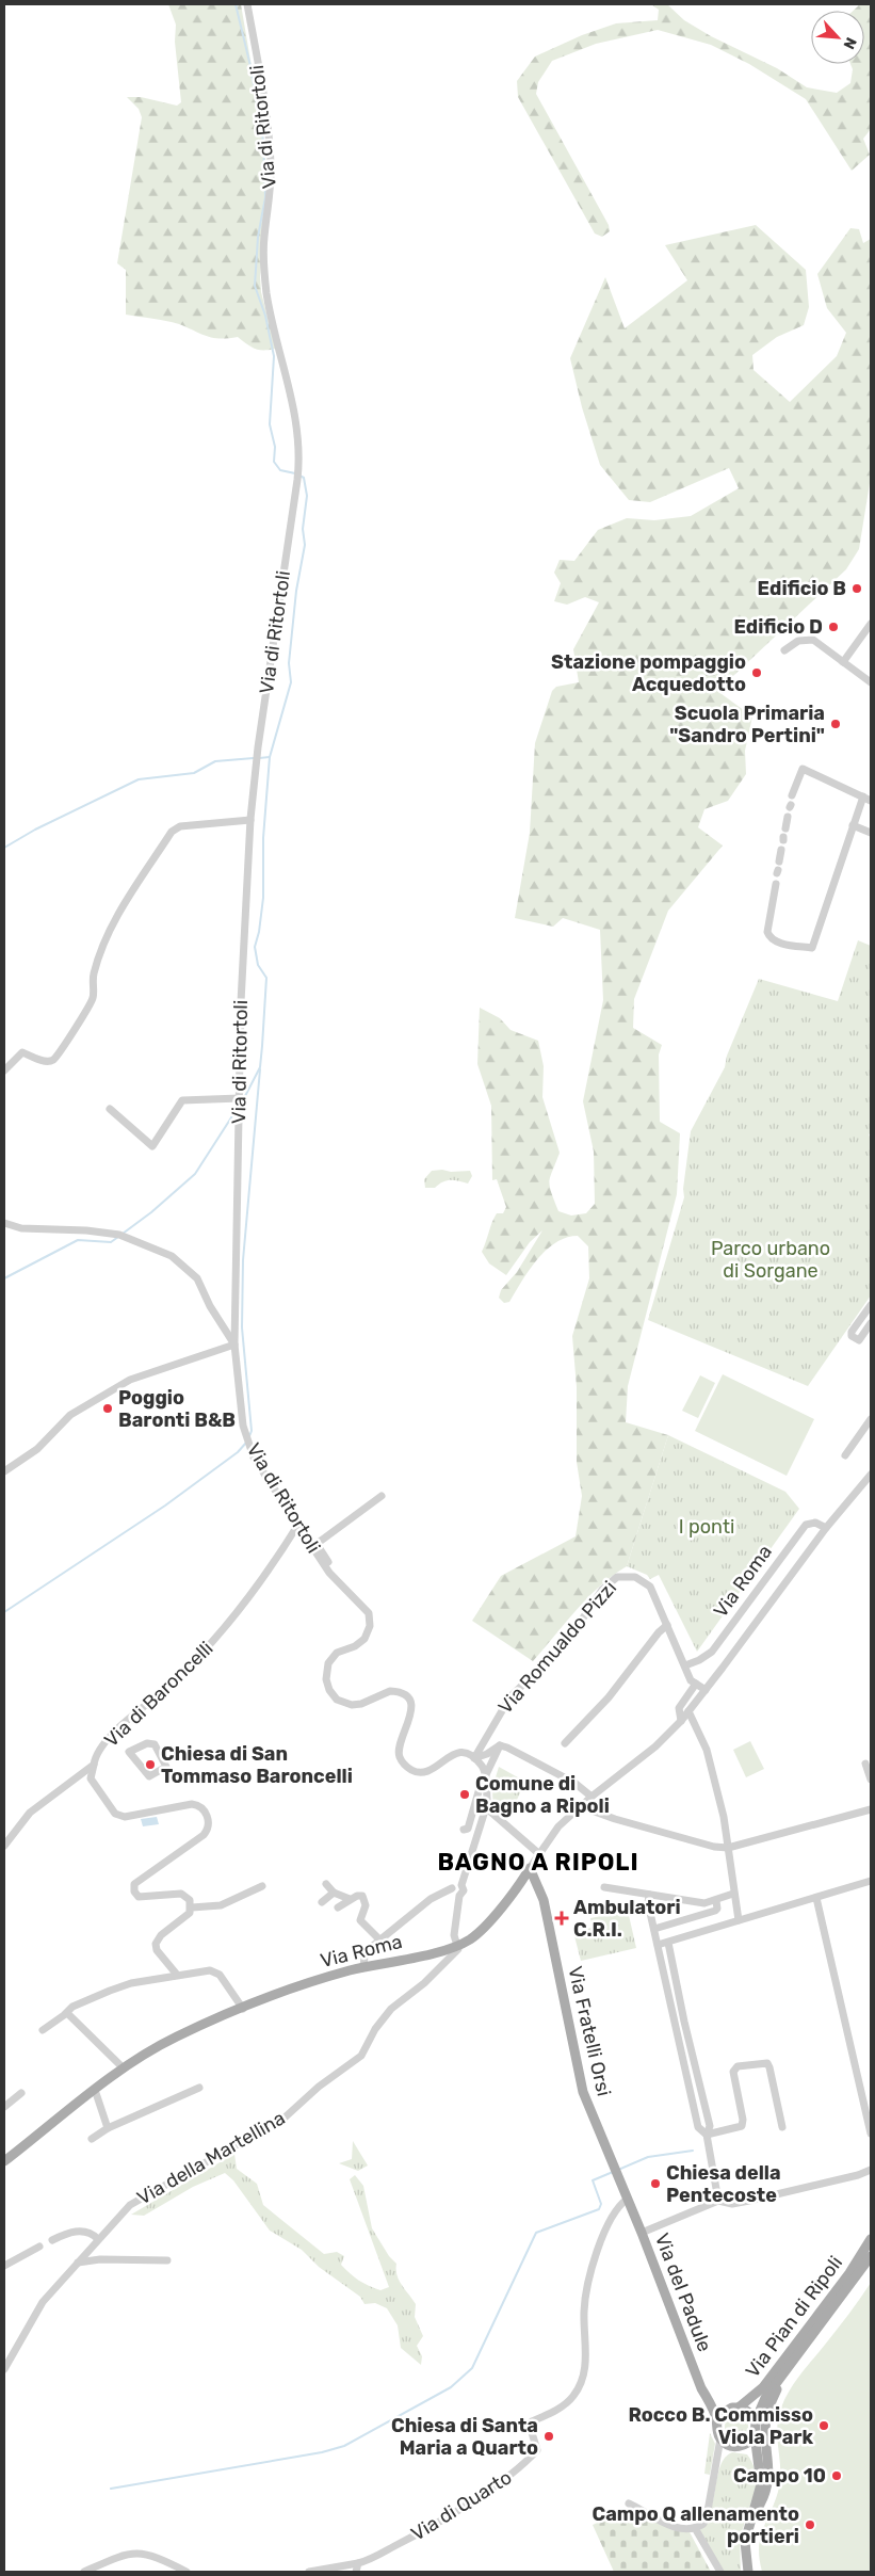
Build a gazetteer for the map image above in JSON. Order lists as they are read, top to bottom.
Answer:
{
  "streets": {
    "main road": [
      "Via Roma",
      "Via Fratelli Orsi",
      "Via del Padule",
      "Via Pian di Ripoli"
    ],
    "street": [
      "Via di Ritortoli",
      "Via Romualdo Pizzi",
      "Via di Baroncelli",
      "Via della Martellina",
      "Via di Quarto"
    ]
  },
  "crossings": [
    ["Via di Ritortoli", "Via Romualdo Pizzi"],
    ["Via di Ritortoli", "Via di Baroncelli"],
    ["Via Roma", "Via Romualdo Pizzi"],
    ["Via Roma", "Via Fratelli Orsi"],
    ["Via Roma", "Via della Martellina"],
    ["Via Fratelli Orsi", "Via del Padule"],
    ["Via Fratelli Orsi", "Via di Quarto"],
    ["Via del Padule", "Via Pian di Ripoli"],
    ["Via del Padule", "Via di Quarto"]
  ],
  "districts": ["BAGNO A RIPOLI"],
  "parks": ["Parco urbano di Sorgane", "I ponti"],
  "places": {
    "other": [
      "Edificio B",
      "Edificio D",
      "Stazione pompaggio Acquedotto",
      "Scuola Primaria \"Sandro Pertini\"",
      "Poggio Baronti B&B",
      "Chiesa di San Tommaso Baroncelli",
      "Comune di Bagno a Ripoli",
      "Chiesa della Pentecoste",
      "Rocco B. Commisso Viola Park",
      "Chiesa di Santa Maria a Quarto",
      "Campo 10",
      "Campo Q allenamento portieri"
    ],
    "health": ["Ambulatori C.R.I."]
  },
  "north": "bottom right"
}
